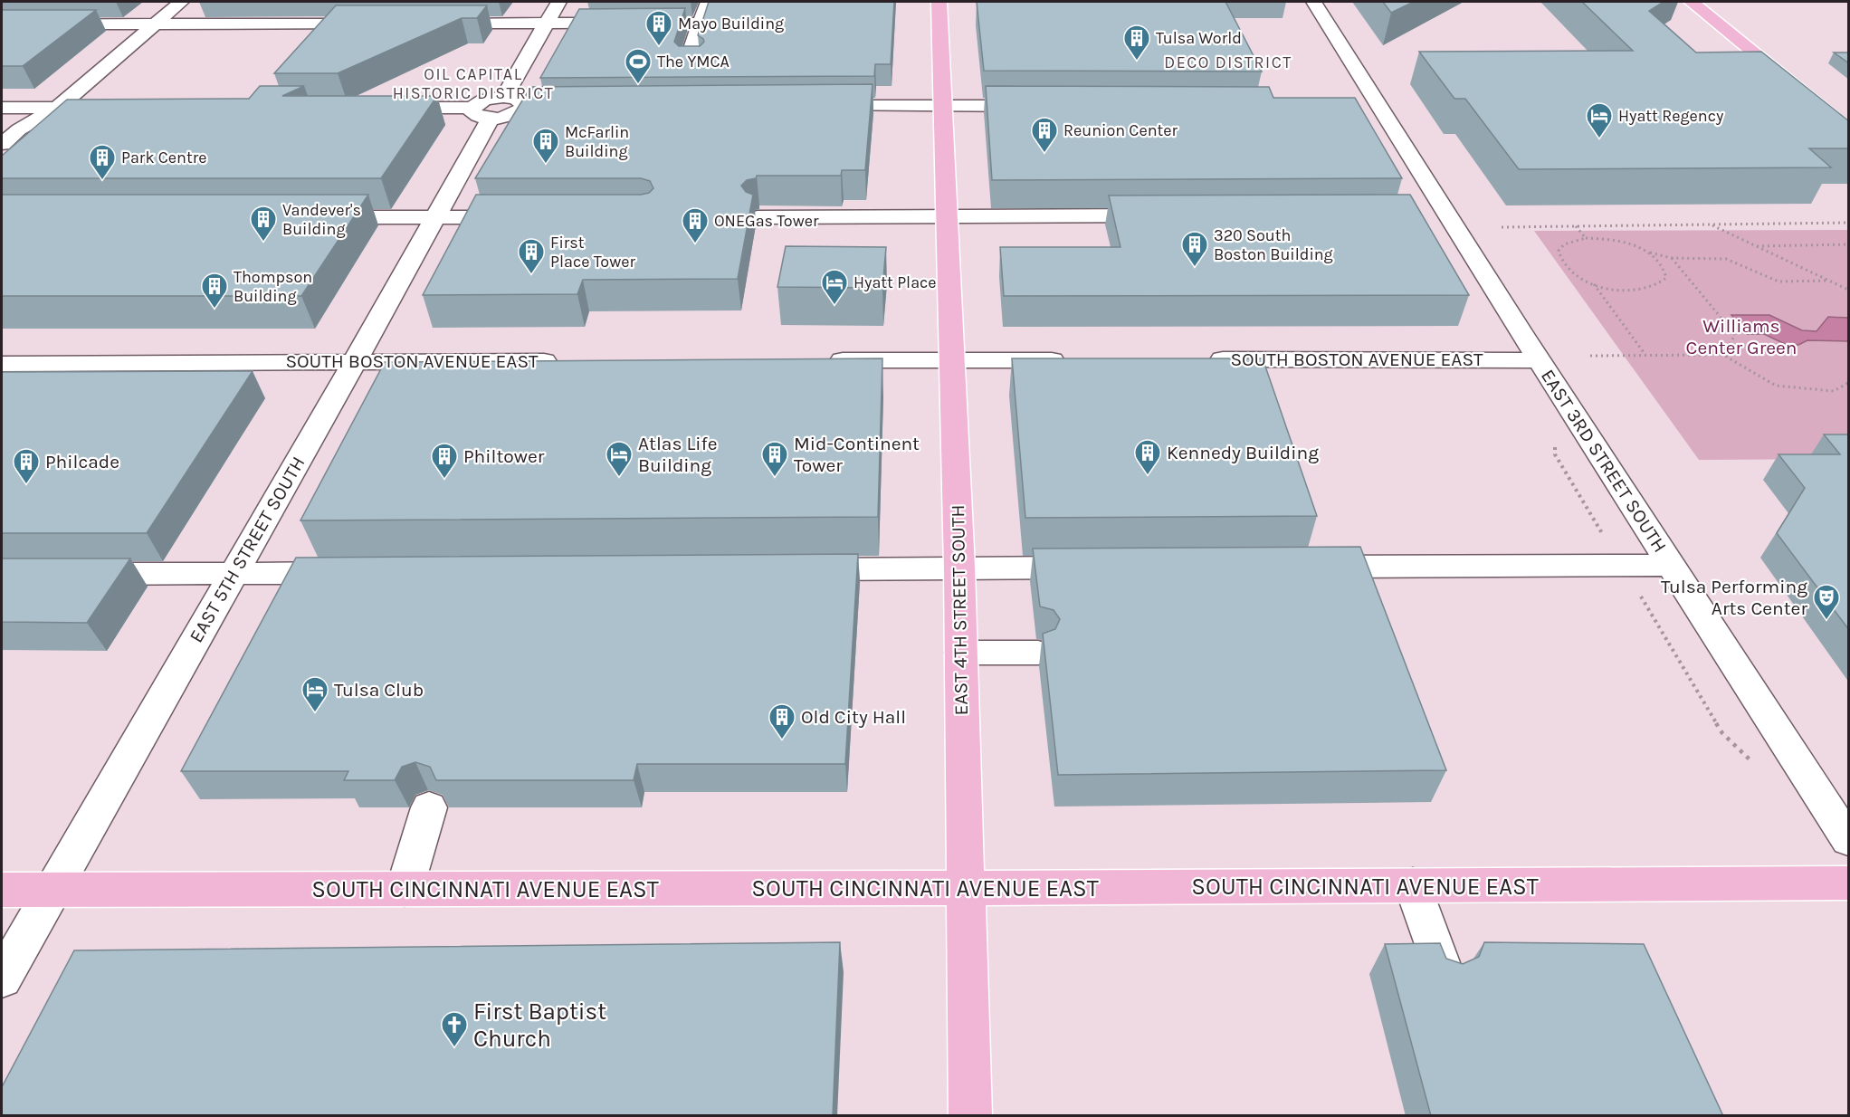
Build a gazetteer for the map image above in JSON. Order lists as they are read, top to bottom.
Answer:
{
  "streets": {
    "main road": ["EAST 4TH STREET SOUTH", "SOUTH CINCINNATI AVENUE EAST"],
    "street": ["SOUTH BOSTON AVENUE EAST", "EAST 3RD STREET SOUTH", "EAST 5TH STREET SOUTH"]
  },
  "crossings": [
    ["SOUTH BOSTON AVENUE EAST", "EAST 3RD STREET SOUTH"],
    ["SOUTH BOSTON AVENUE EAST", "EAST 5TH STREET SOUTH"],
    ["EAST 5TH STREET SOUTH", "SOUTH CINCINNATI AVENUE EAST"],
    ["EAST 4TH STREET SOUTH", "SOUTH CINCINNATI AVENUE EAST"]
  ],
  "districts": ["DECO DISTRICT", "OIL CAPITAL HISTORIC DISTRICT"],
  "parks": ["Williams Center Green"],
  "places": {
    "building": [
      "Mayo Building",
      "Tulsa World",
      "Reunion Center",
      "McFarlin Building",
      "Park Centre",
      "Vandever's Building",
      "ONEGas Tower",
      "320 South Boston Building",
      "First Place Tower",
      "Thompson Building",
      "Kennedy Building",
      "Mid-Continent Tower",
      "Philtower",
      "Philcade",
      "Old City Hall"
    ],
    "sports": ["The YMCA"],
    "hotel": [
      "Hyatt Regency",
      "Hyatt Place",
      "Atlas Life Building",
      "Tulsa Club"
    ],
    "theatre": ["Tulsa Performing Arts Center"],
    "church": ["First Baptist Church"]
  }
}
